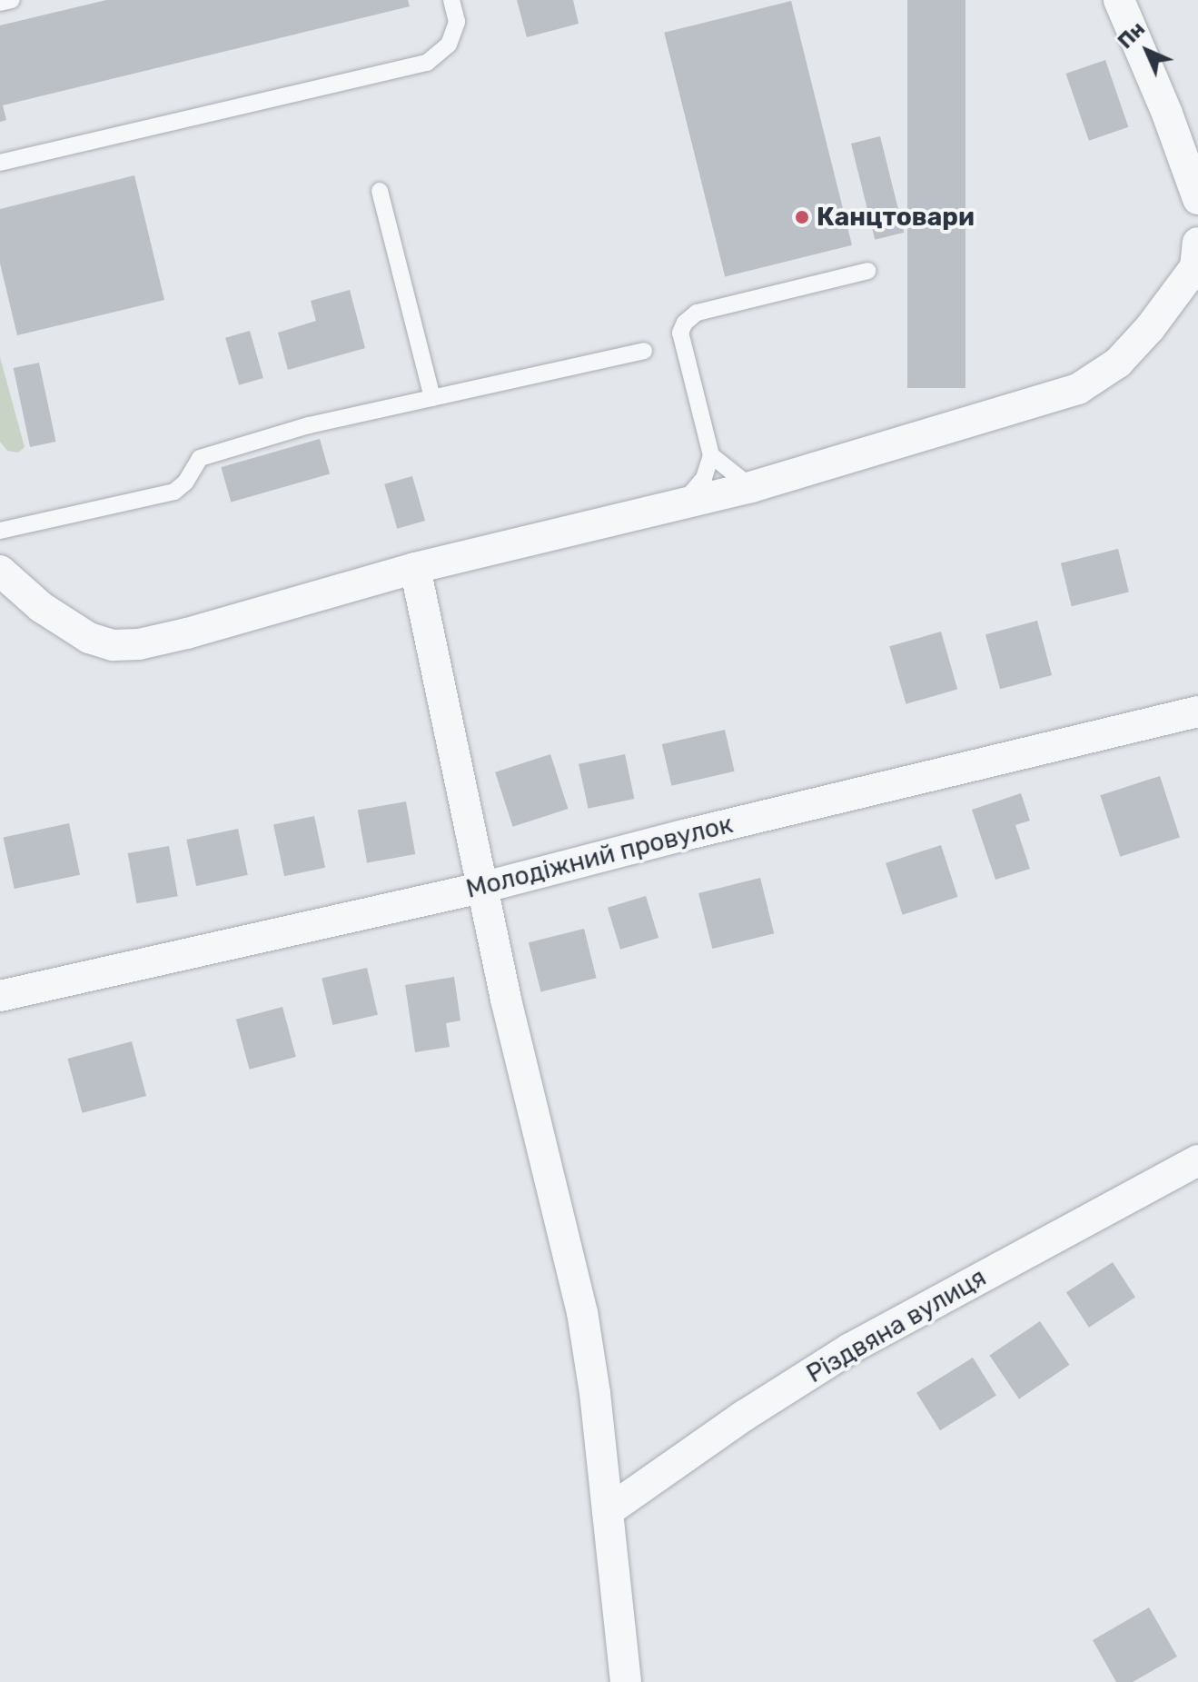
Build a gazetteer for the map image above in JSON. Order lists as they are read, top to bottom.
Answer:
{
  "streets": {
    "street": ["Молодіжний провулок", "Різдвяна вулиця"]
  },
  "places": ["Канцтовари"],
  "north": "top left"
}
